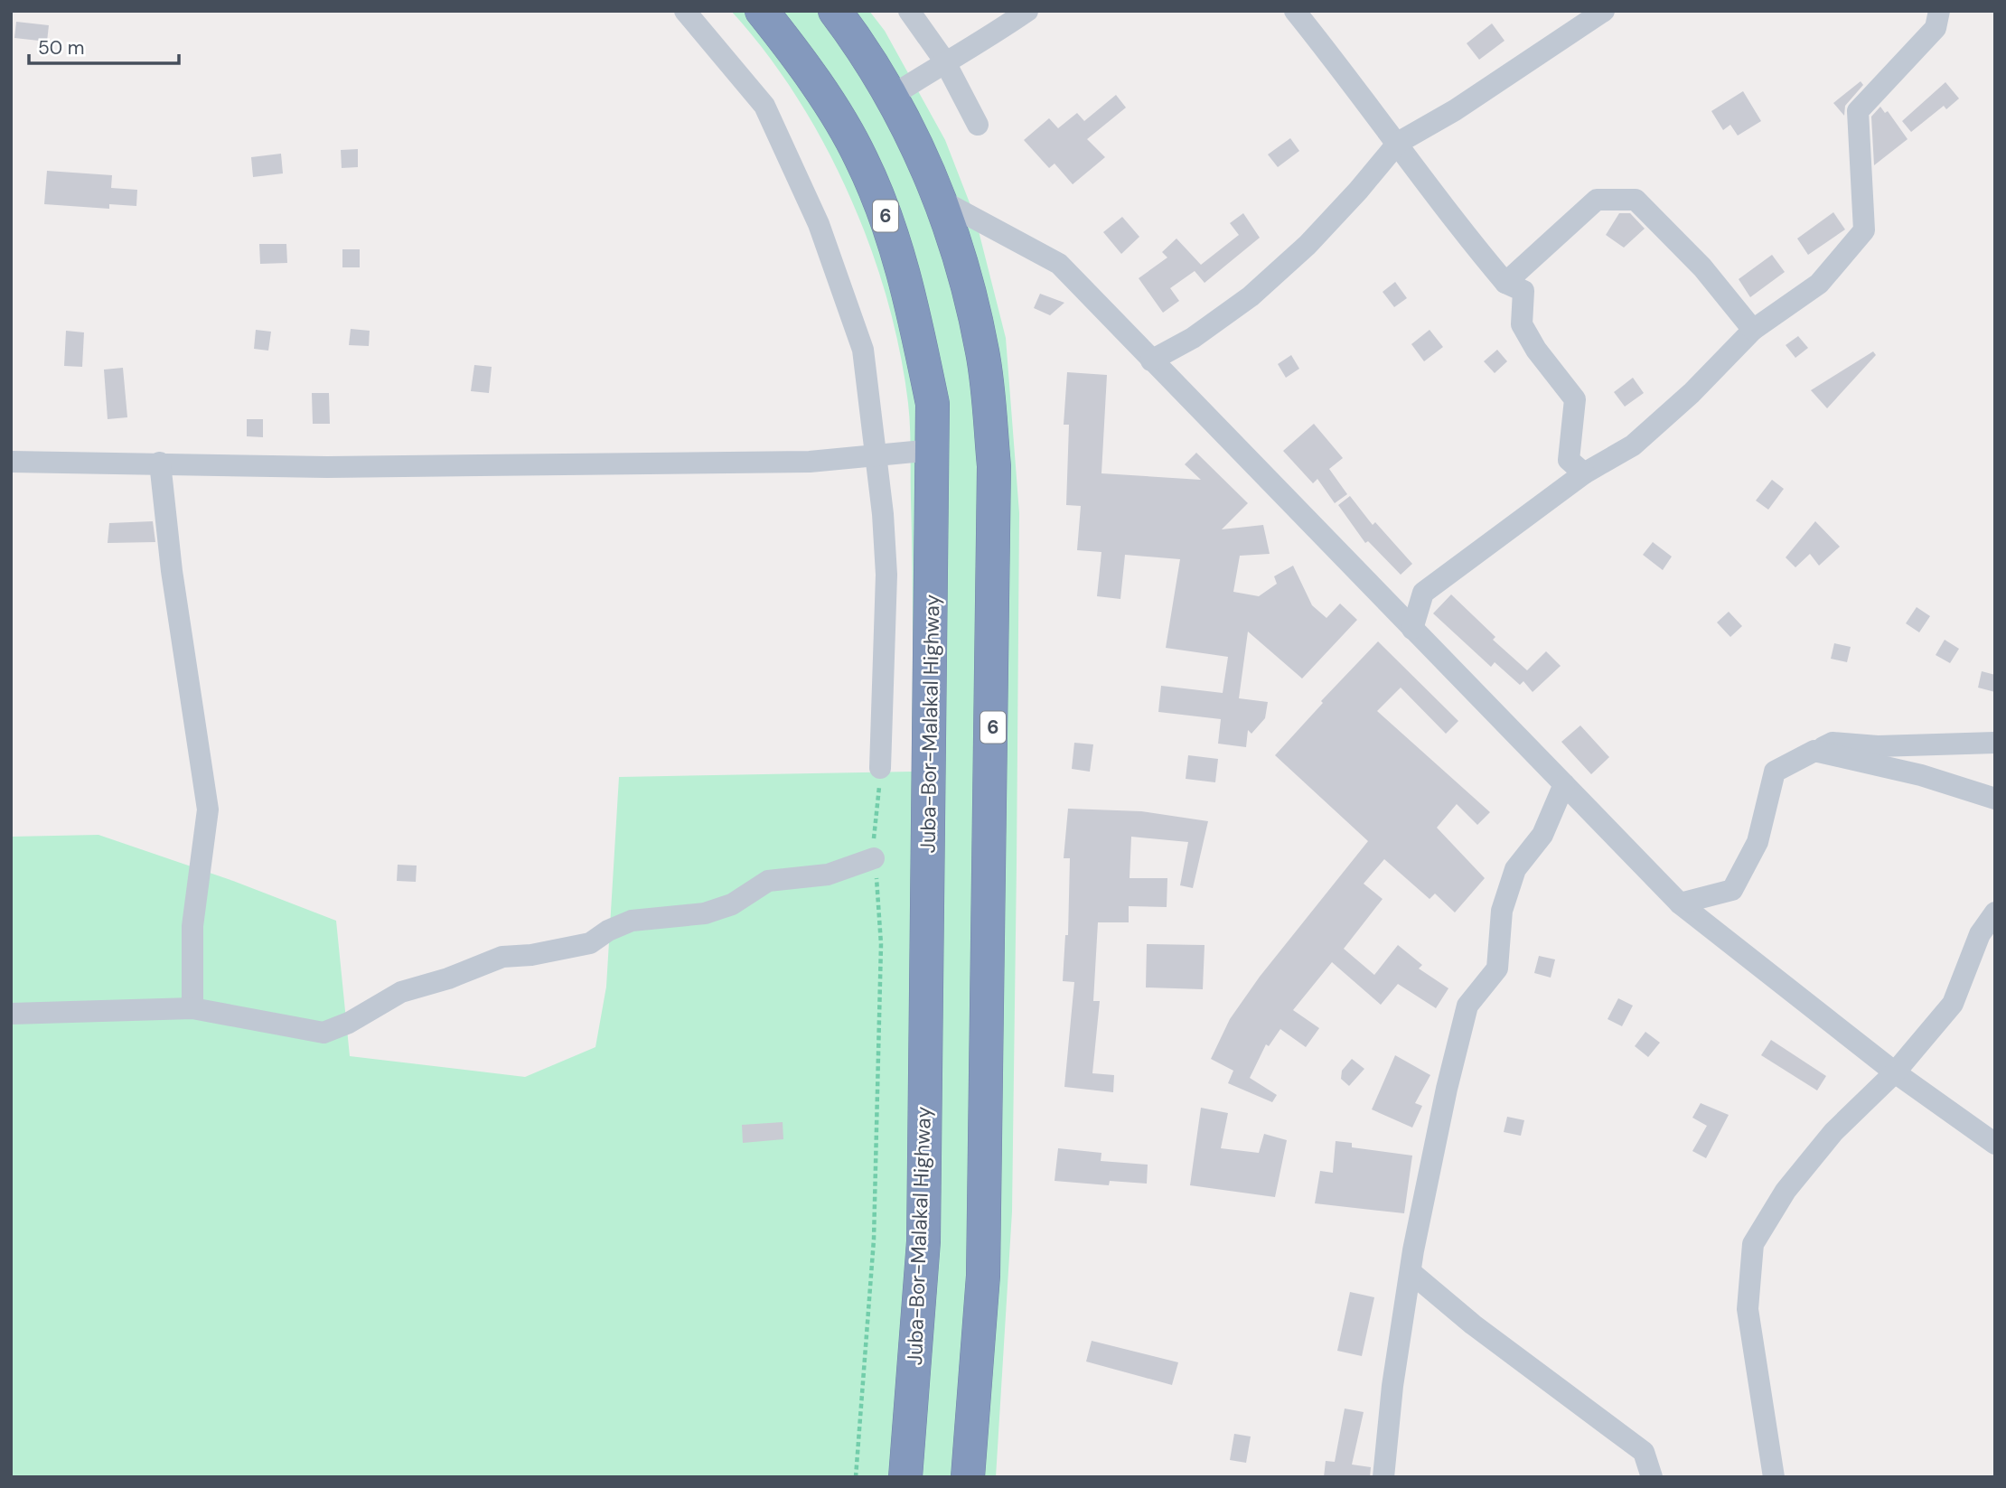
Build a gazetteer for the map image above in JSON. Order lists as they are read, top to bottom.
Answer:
{
  "streets": {
    "highway": ["6", "Juba-Bor-Malakal Highway"]
  },
  "scale_bar": "50 m"
}
